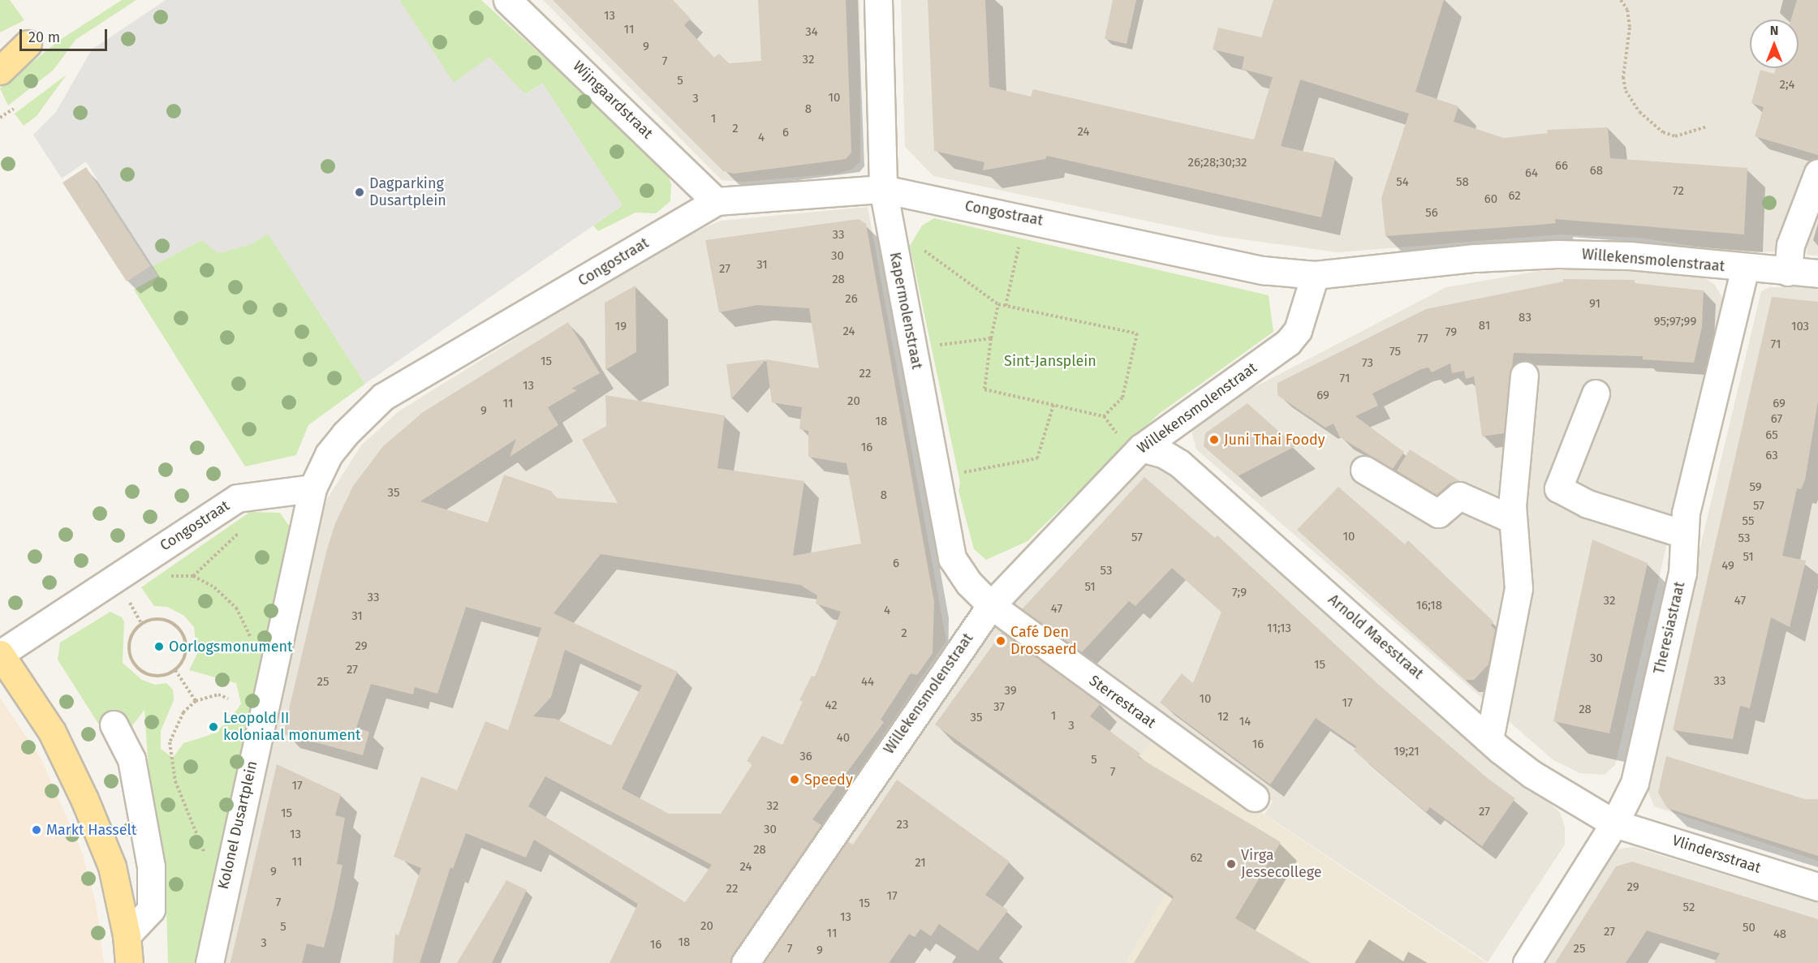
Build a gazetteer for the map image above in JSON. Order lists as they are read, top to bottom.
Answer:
{
  "streets": {
    "street": [
      "Wijngaardstraat",
      "Congostraat",
      "Willekensmolenstraat",
      "Kapermolenstraat",
      "Theresiastraat",
      "Arnold Maesstraat",
      "Sterrestraat",
      "Kolonel Dusartplein",
      "Vlindersstraat"
    ]
  },
  "crossings": [
    ["Wijngaardstraat", "Congostraat"],
    ["Congostraat", "Willekensmolenstraat"],
    ["Congostraat", "Kapermolenstraat"],
    ["Congostraat", "Kolonel Dusartplein"],
    ["Willekensmolenstraat", "Kapermolenstraat"],
    ["Willekensmolenstraat", "Theresiastraat"],
    ["Willekensmolenstraat", "Arnold Maesstraat"],
    ["Willekensmolenstraat", "Sterrestraat"],
    ["Kapermolenstraat", "Sterrestraat"],
    ["Theresiastraat", "Arnold Maesstraat"],
    ["Theresiastraat", "Vlindersstraat"],
    ["Arnold Maesstraat", "Vlindersstraat"]
  ],
  "parks": ["Sint-Jansplein"],
  "places": [
    "Dagparking Dusartplein",
    "Juni Thai Foody",
    "Café Den Drossaerd",
    "Oorlogsmonument",
    "Leopold II koloniaal monument",
    "Speedy",
    "Markt Hasselt",
    "Virga Jessecollege"
  ],
  "house_numbers": [
    "13",
    "11",
    "34",
    "9",
    "32",
    "7",
    "5",
    "2;4",
    "10",
    "3",
    "8",
    "1",
    "2",
    "24",
    "6",
    "4",
    "26;28;30;32",
    "66",
    "68",
    "64",
    "54",
    "58",
    "72",
    "62",
    "60",
    "56",
    "33",
    "30",
    "31",
    "27",
    "28",
    "26",
    "91",
    "83",
    "95;97;99",
    "81",
    "19",
    "103",
    "24",
    "79",
    "77",
    "71",
    "75",
    "15",
    "73",
    "22",
    "71",
    "13",
    "69",
    "20",
    "11",
    "69",
    "9",
    "67",
    "18",
    "65",
    "16",
    "63",
    "59",
    "35",
    "8",
    "57",
    "55",
    "10",
    "57",
    "53",
    "51",
    "6",
    "49",
    "53",
    "51",
    "7;9",
    "33",
    "32",
    "47",
    "16;18",
    "47",
    "4",
    "31",
    "11;13",
    "2",
    "29",
    "30",
    "15",
    "27",
    "33",
    "25",
    "44",
    "39",
    "10",
    "17",
    "42",
    "37",
    "28",
    "1",
    "12",
    "35",
    "14",
    "3",
    "40",
    "16",
    "19;21",
    "36",
    "5",
    "7",
    "17",
    "32",
    "27",
    "15",
    "23",
    "30",
    "13",
    "28",
    "62",
    "11",
    "21",
    "24",
    "9",
    "29",
    "22",
    "17",
    "7",
    "15",
    "52",
    "13",
    "20",
    "5",
    "50",
    "27",
    "11",
    "48",
    "18",
    "3",
    "16",
    "7",
    "25",
    "9"
  ],
  "scale_bar": "20 m",
  "north": "top"
}
